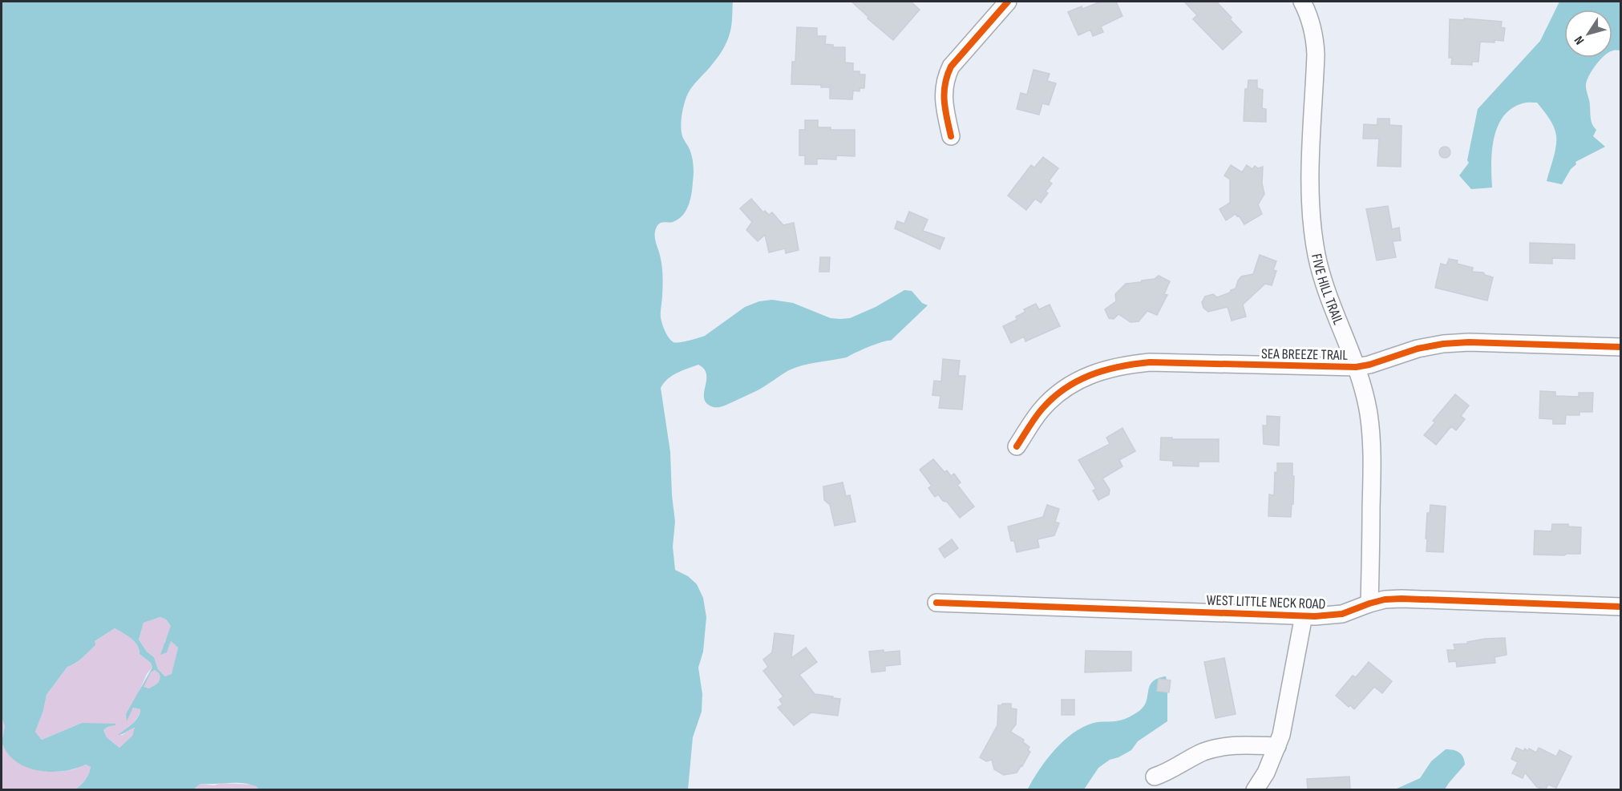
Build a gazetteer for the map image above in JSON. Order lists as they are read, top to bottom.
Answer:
{
  "streets": {
    "street": ["FIVE HILL TRAIL", "SEA BREEZE TRAIL", "WEST LITTLE NECK ROAD"]
  },
  "crossings": [
    ["FIVE HILL TRAIL", "SEA BREEZE TRAIL"],
    ["FIVE HILL TRAIL", "WEST LITTLE NECK ROAD"]
  ],
  "north": "bottom left"
}
